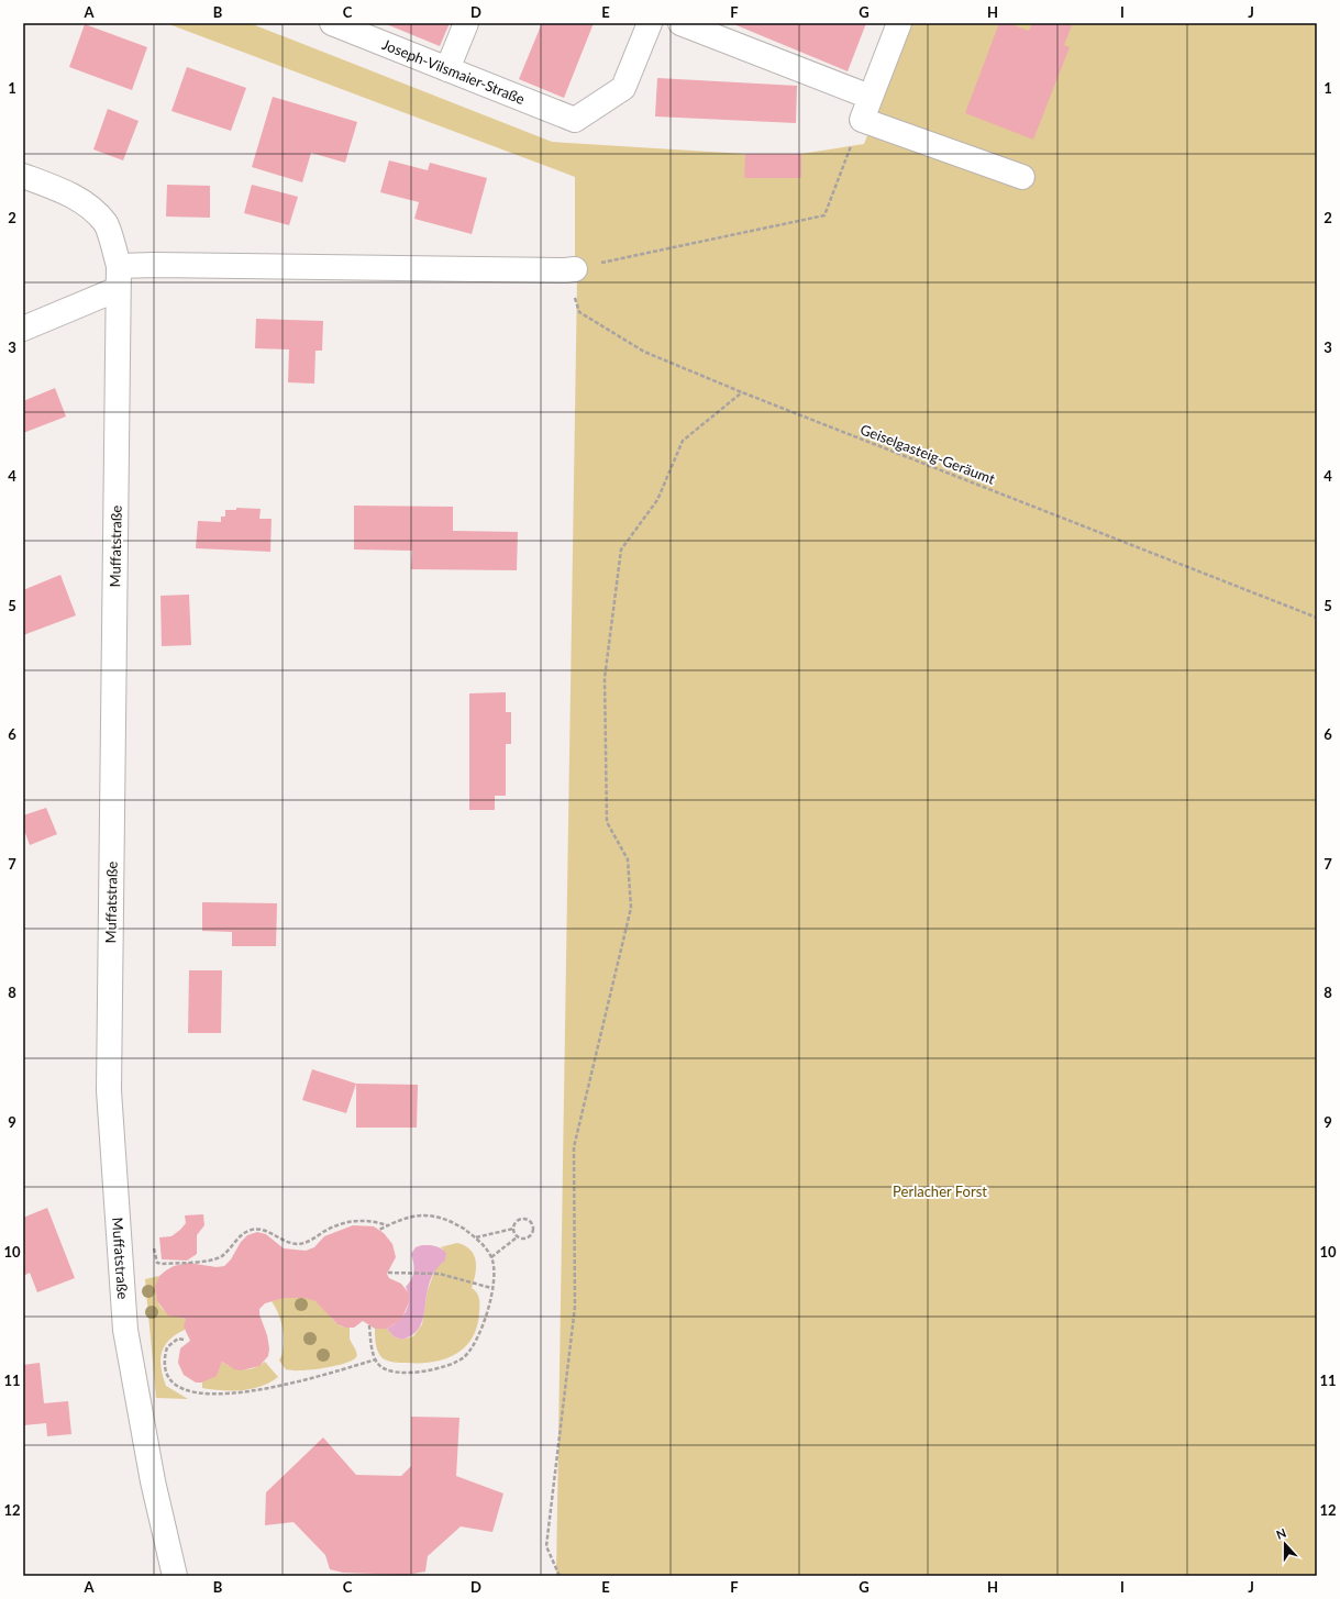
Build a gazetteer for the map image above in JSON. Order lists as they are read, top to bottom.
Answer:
{
  "streets": {
    "street": ["Joseph-Vilsmaier-Straße", "Muffatstraße"],
    "path": ["Geiselgasteig-Geräumt"]
  },
  "parks": ["Perlacher Forst"],
  "north": "top",
  "grid": {
    "columns": [
      "A",
      "B",
      "C",
      "D",
      "E",
      "F",
      "G",
      "H",
      "I",
      "J"
    ],
    "rows": [
      "1",
      "2",
      "3",
      "4",
      "5",
      "6",
      "7",
      "8",
      "9",
      "10",
      "11",
      "12"
    ]
  }
}
